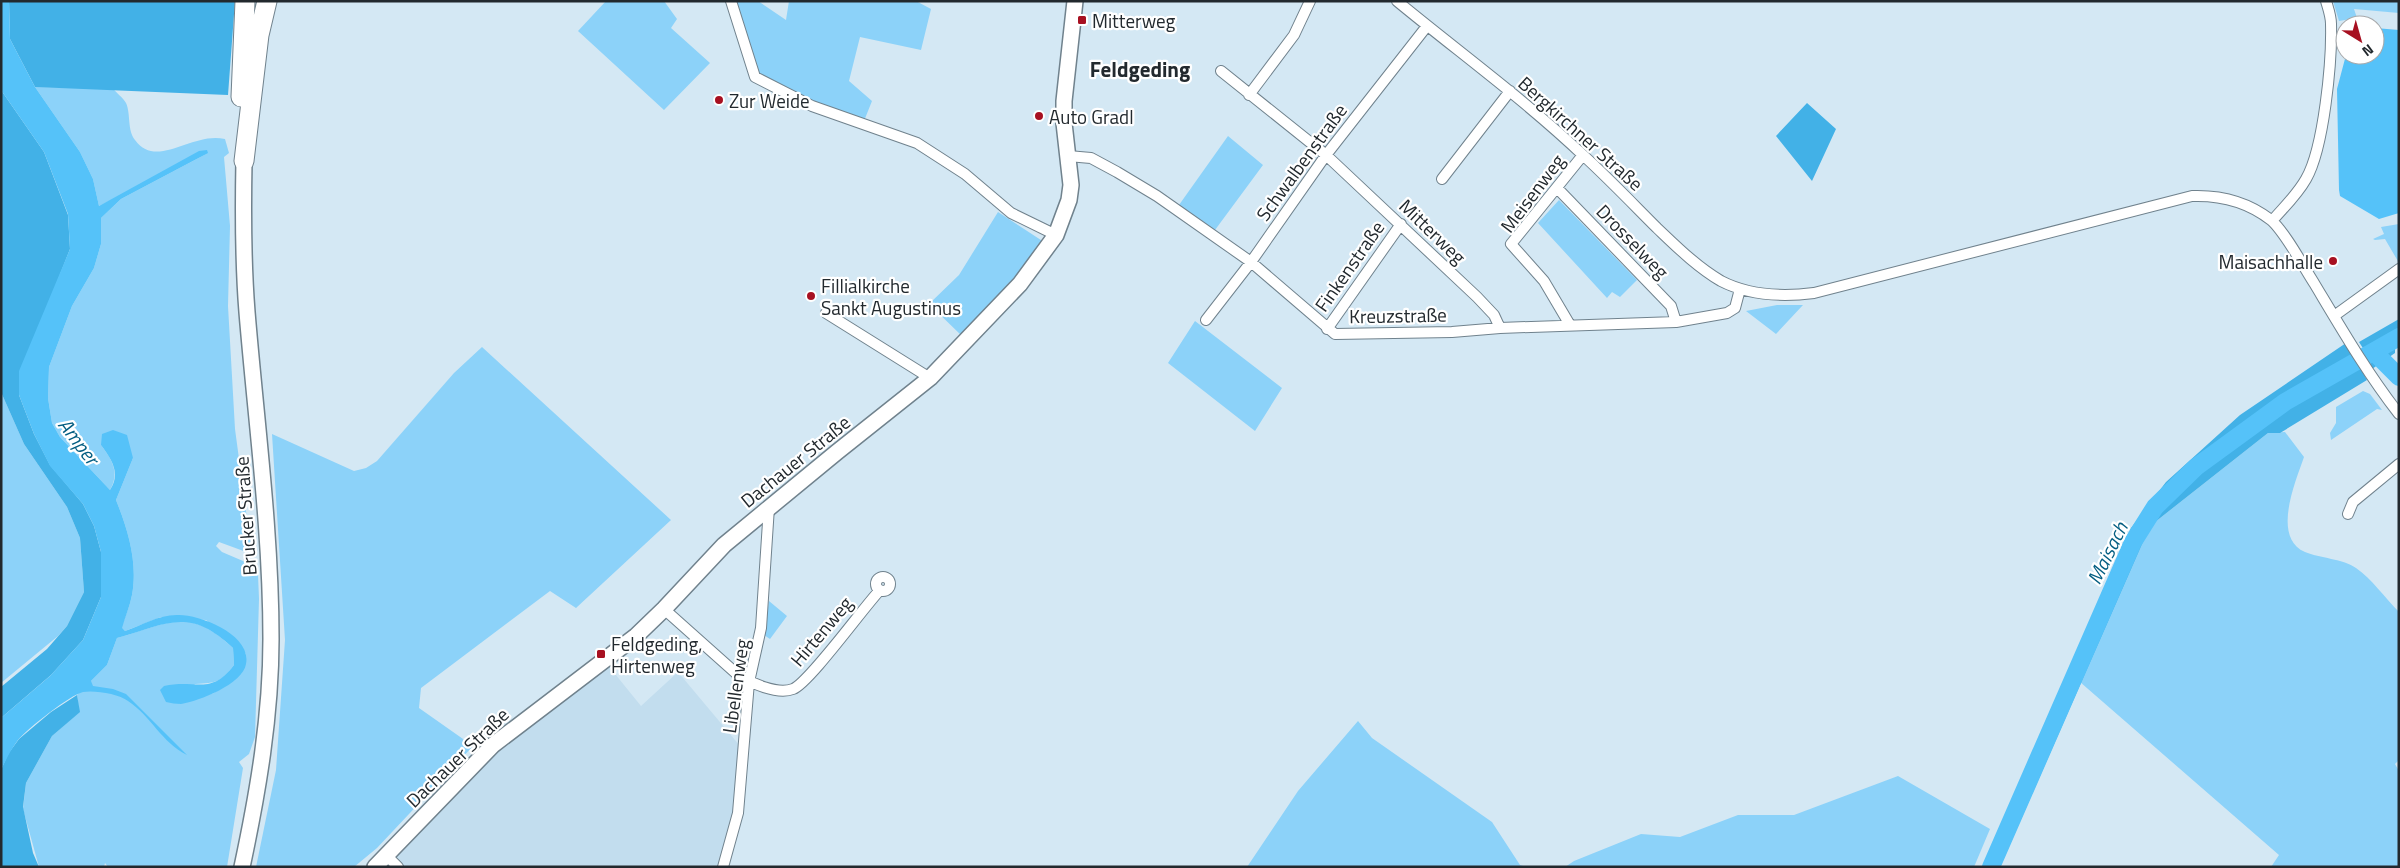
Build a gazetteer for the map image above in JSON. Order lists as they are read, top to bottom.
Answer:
{
  "streets": {
    "street": [
      "Bergkirchner Straße",
      "Schwalbenstraße",
      "Meisenweg",
      "Mitterweg",
      "Drosselweg",
      "Finkenstraße",
      "Kreuzstraße",
      "Dachauer Straße",
      "Brucker Straße",
      "Hirtenweg",
      "Libellenweg"
    ]
  },
  "crossings": [
    ["Bergkirchner Straße", "Schwalbenstraße"],
    ["Bergkirchner Straße", "Meisenweg"],
    ["Bergkirchner Straße", "Kreuzstraße"],
    ["Schwalbenstraße", "Mitterweg"],
    ["Schwalbenstraße", "Kreuzstraße"],
    ["Meisenweg", "Drosselweg"],
    ["Meisenweg", "Kreuzstraße"],
    ["Mitterweg", "Finkenstraße"],
    ["Mitterweg", "Kreuzstraße"],
    ["Drosselweg", "Kreuzstraße"],
    ["Finkenstraße", "Kreuzstraße"],
    ["Kreuzstraße", "Dachauer Straße"],
    ["Dachauer Straße", "Hirtenweg"],
    ["Dachauer Straße", "Libellenweg"],
    ["Hirtenweg", "Libellenweg"]
  ],
  "districts": ["Feldgeding"],
  "water": ["Amper", "Maisach"],
  "places": {
    "transit": ["Mitterweg", "Feldgeding, Hirtenweg"],
    "other": [
      "Zur Weide",
      "Auto Gradl",
      "Maisachhalle",
      "Fillialkirche Sankt Augustinus"
    ]
  },
  "north": "bottom right"
}
